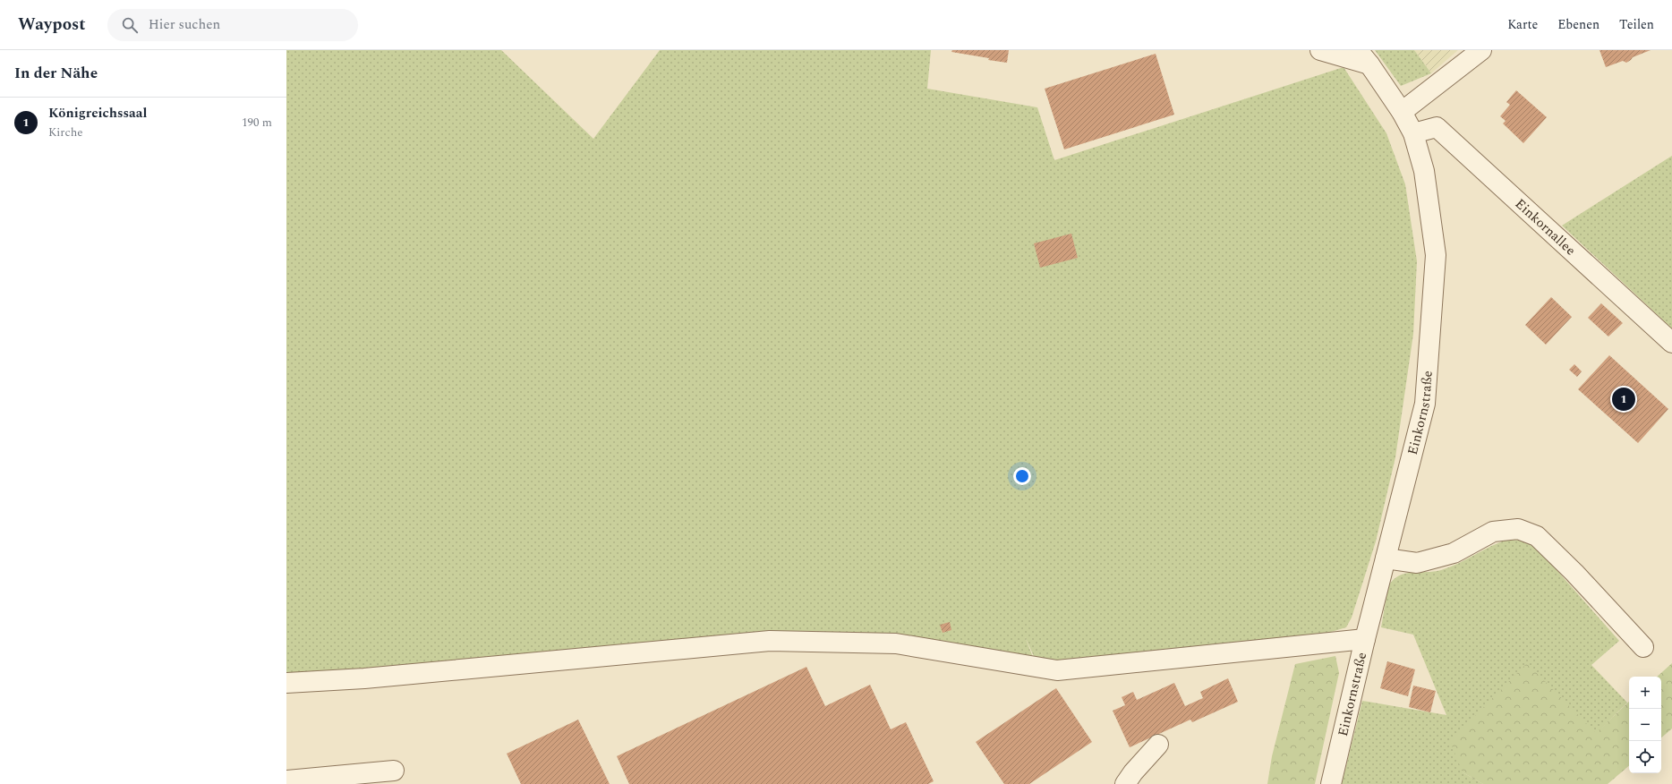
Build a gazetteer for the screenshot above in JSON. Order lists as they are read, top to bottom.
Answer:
{
  "streets": {
    "street": ["Einkornallee", "Einkornstraße"]
  },
  "crossings": [
    ["Einkornallee", "Einkornstraße"]
  ],
  "page": {
    "header": "Waypost",
    "search": "Hier suchen",
    "nav": ["Karte", "Ebenen", "Teilen"],
    "heading": "In der Nähe",
    "list": [
      {
        "mark": "1",
        "name": "Königreichssaal",
        "note": "Kirche",
        "value": "190 m"
      }
    ],
    "pins": "1",
    "map_buttons": ["+", "−"]
  }
}
